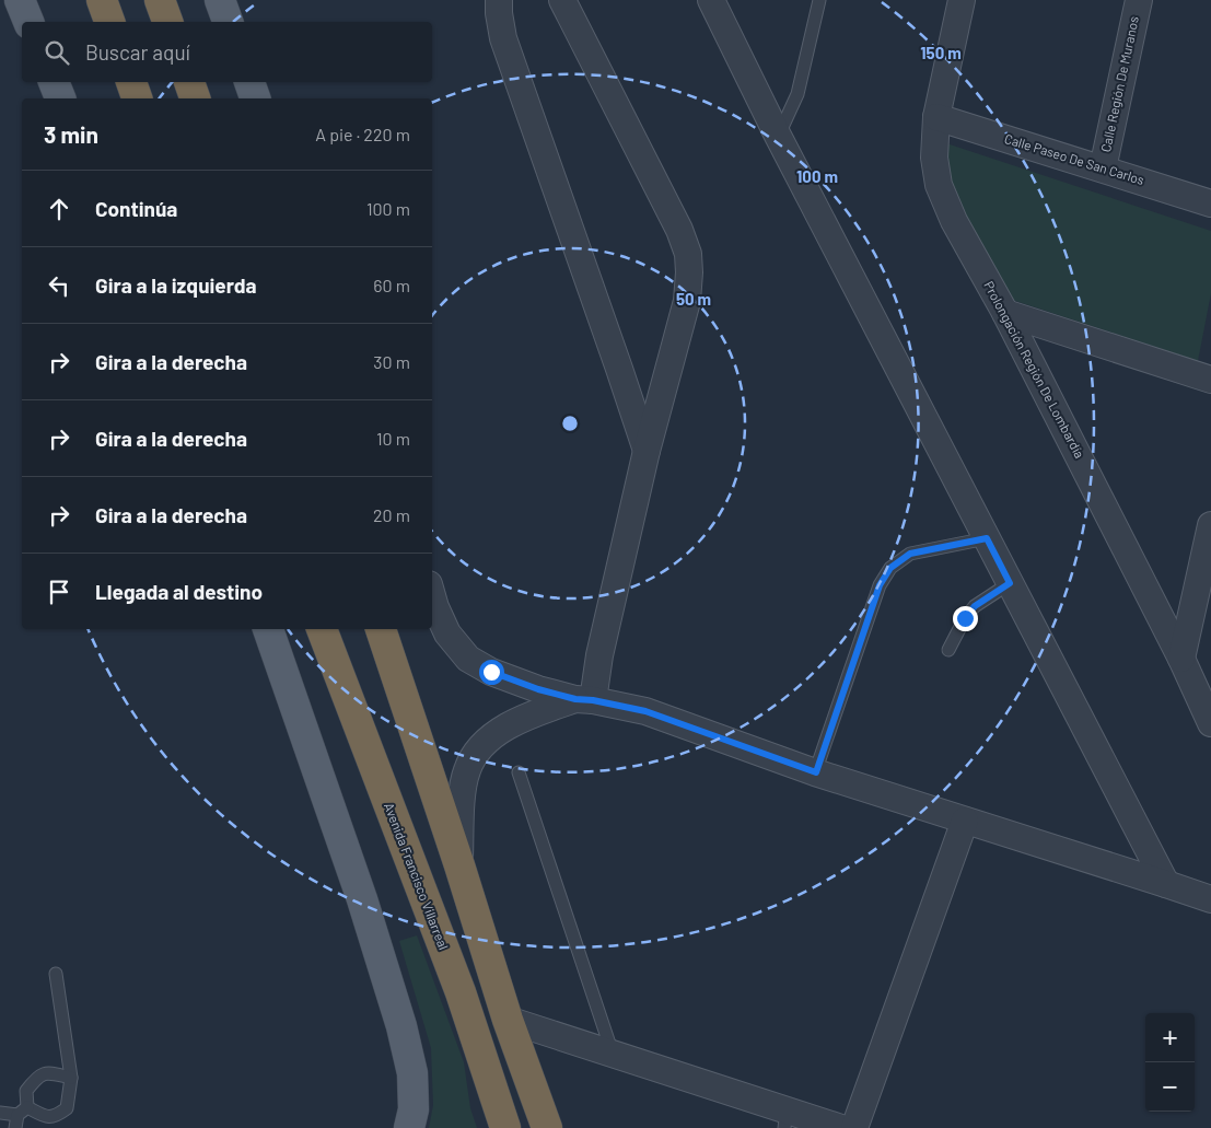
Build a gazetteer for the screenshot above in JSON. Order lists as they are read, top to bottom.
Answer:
{
  "streets": {
    "highway": ["Avenida Francisco Villarreal"],
    "street": ["Calle Región De Muranos", "Calle Paseo De San Carlos", "Prolongación Región De Lombardía"]
  },
  "crossings": [
    ["Calle Región De Muranos", "Calle Paseo De San Carlos"],
    ["Calle Paseo De San Carlos", "Prolongación Región De Lombardía"]
  ],
  "page": {
    "search": "Buscar aquí",
    "heading": ["3 min", "A pie · 220 m"],
    "list": [
      ["Continúa", "100 m"],
      ["Gira a la izquierda", "60 m"],
      ["Gira a la derecha", "30 m"],
      ["Gira a la derecha", "10 m"],
      ["Gira a la derecha", "20 m"],
      "Llegada al destino"
    ],
    "map_buttons": ["+", "−"]
  },
  "rings": ["150 m", "100 m", "50 m"]
}
